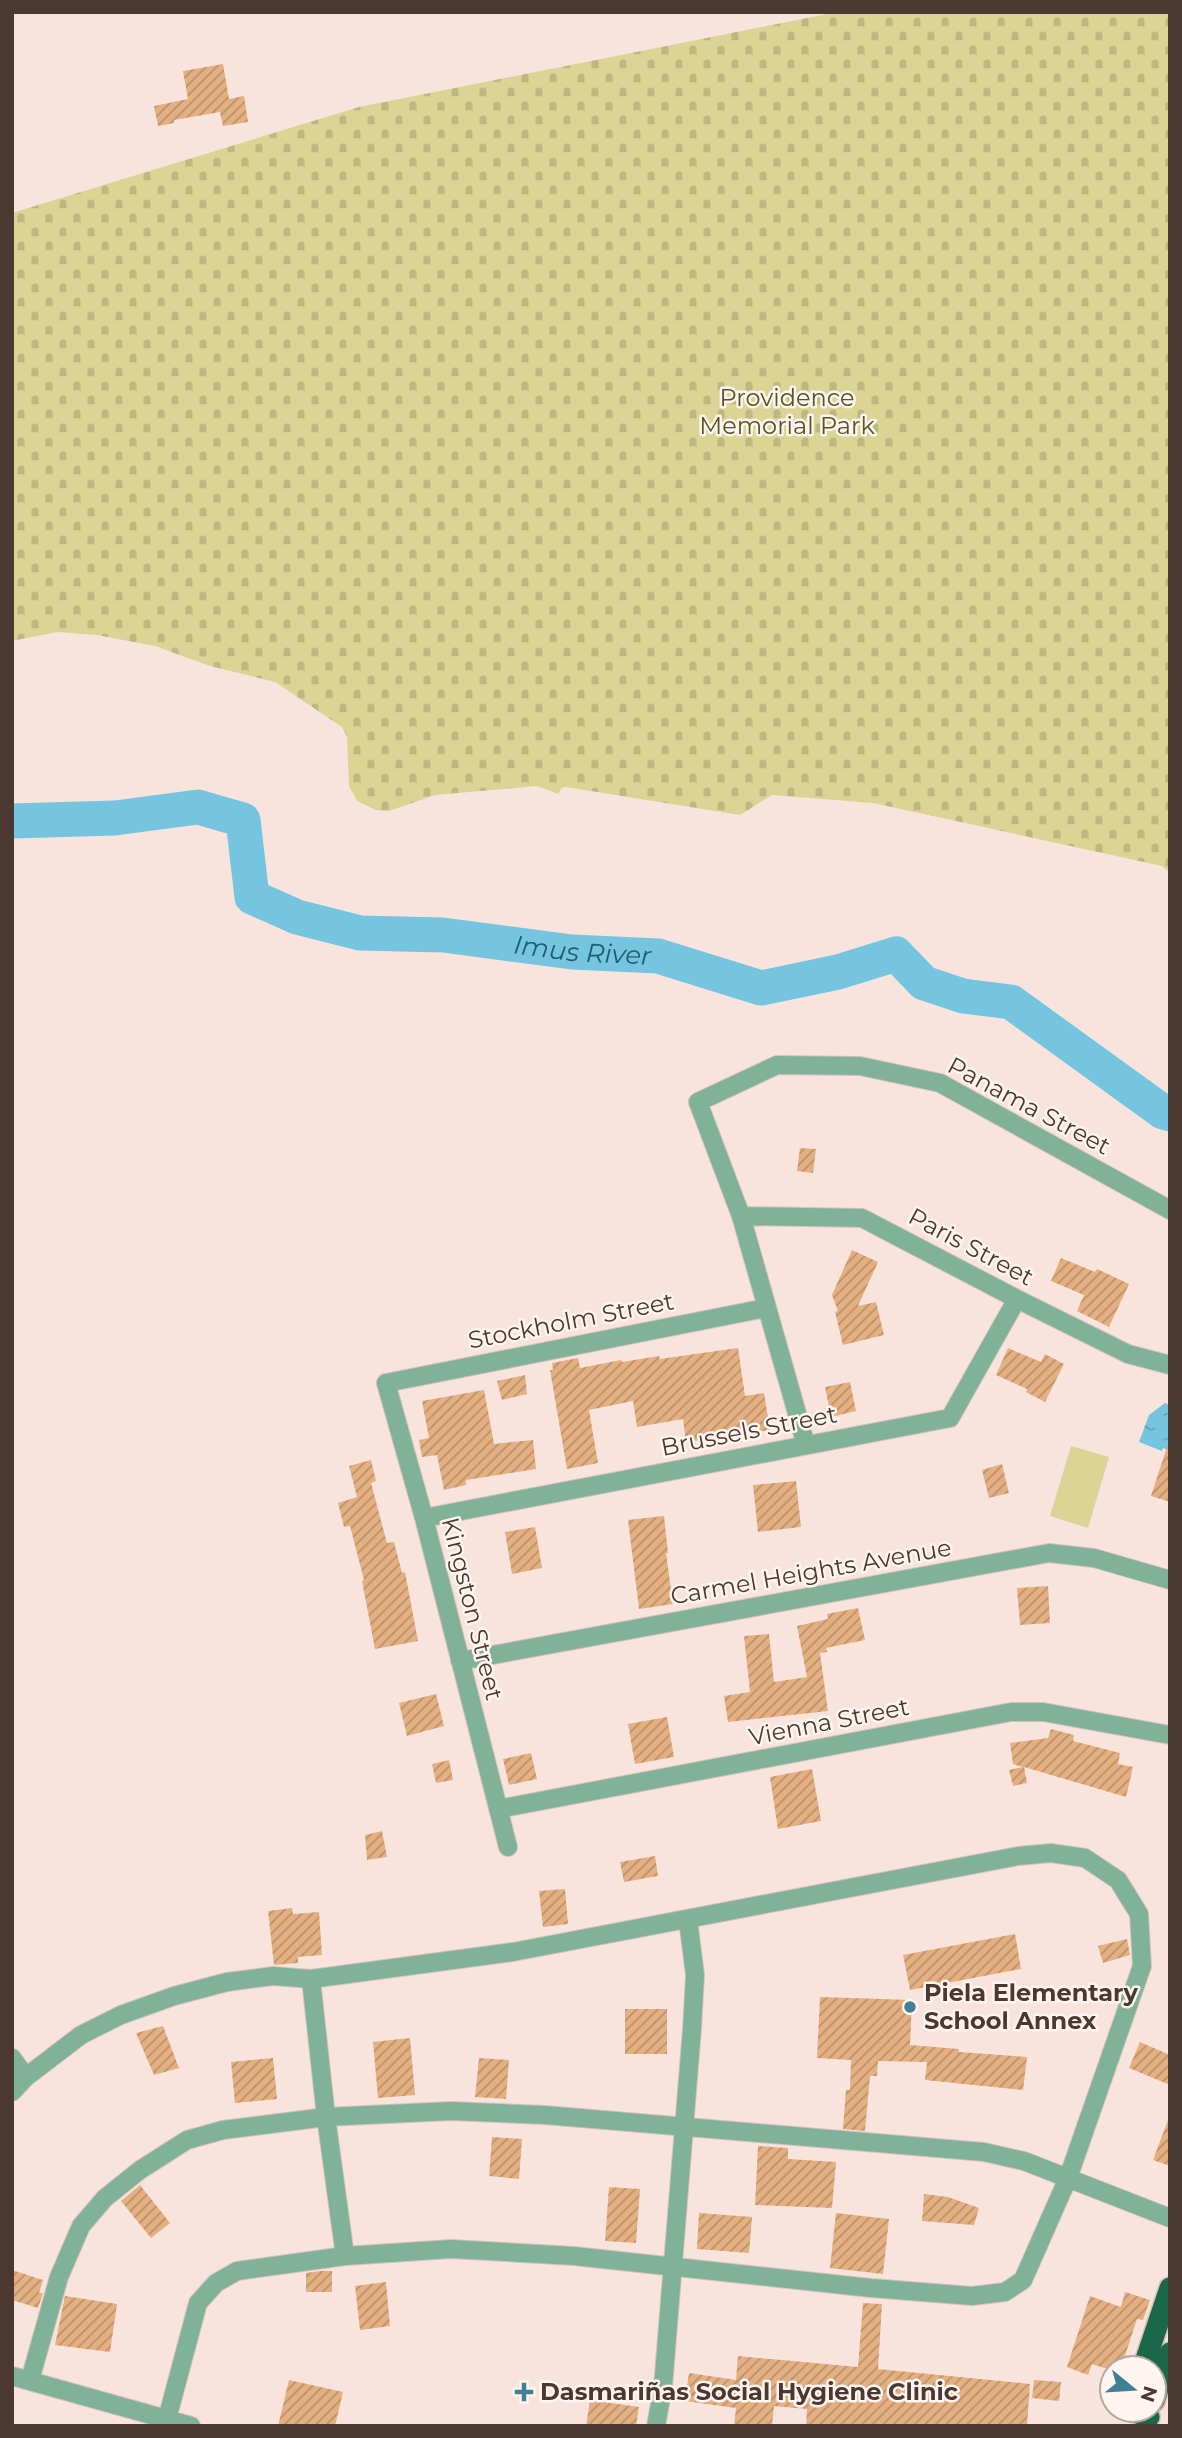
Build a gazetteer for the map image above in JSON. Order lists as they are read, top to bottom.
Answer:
{
  "streets": {
    "street": [
      "Panama Street",
      "Paris Street",
      "Stockholm Street",
      "Brussels Street",
      "Carmel Heights Avenue",
      "Kingston Street",
      "Vienna Street"
    ]
  },
  "crossings": [
    ["Panama Street", "Paris Street"],
    ["Paris Street", "Brussels Street"],
    ["Stockholm Street", "Kingston Street"],
    ["Brussels Street", "Kingston Street"],
    ["Carmel Heights Avenue", "Kingston Street"],
    ["Kingston Street", "Vienna Street"]
  ],
  "water": ["Imus River"],
  "parks": ["Providence Memorial Park"],
  "places": {
    "other": ["Piela Elementary School Annex"],
    "health": ["Dasmariñas Social Hygiene Clinic"]
  },
  "north": "right"
}
